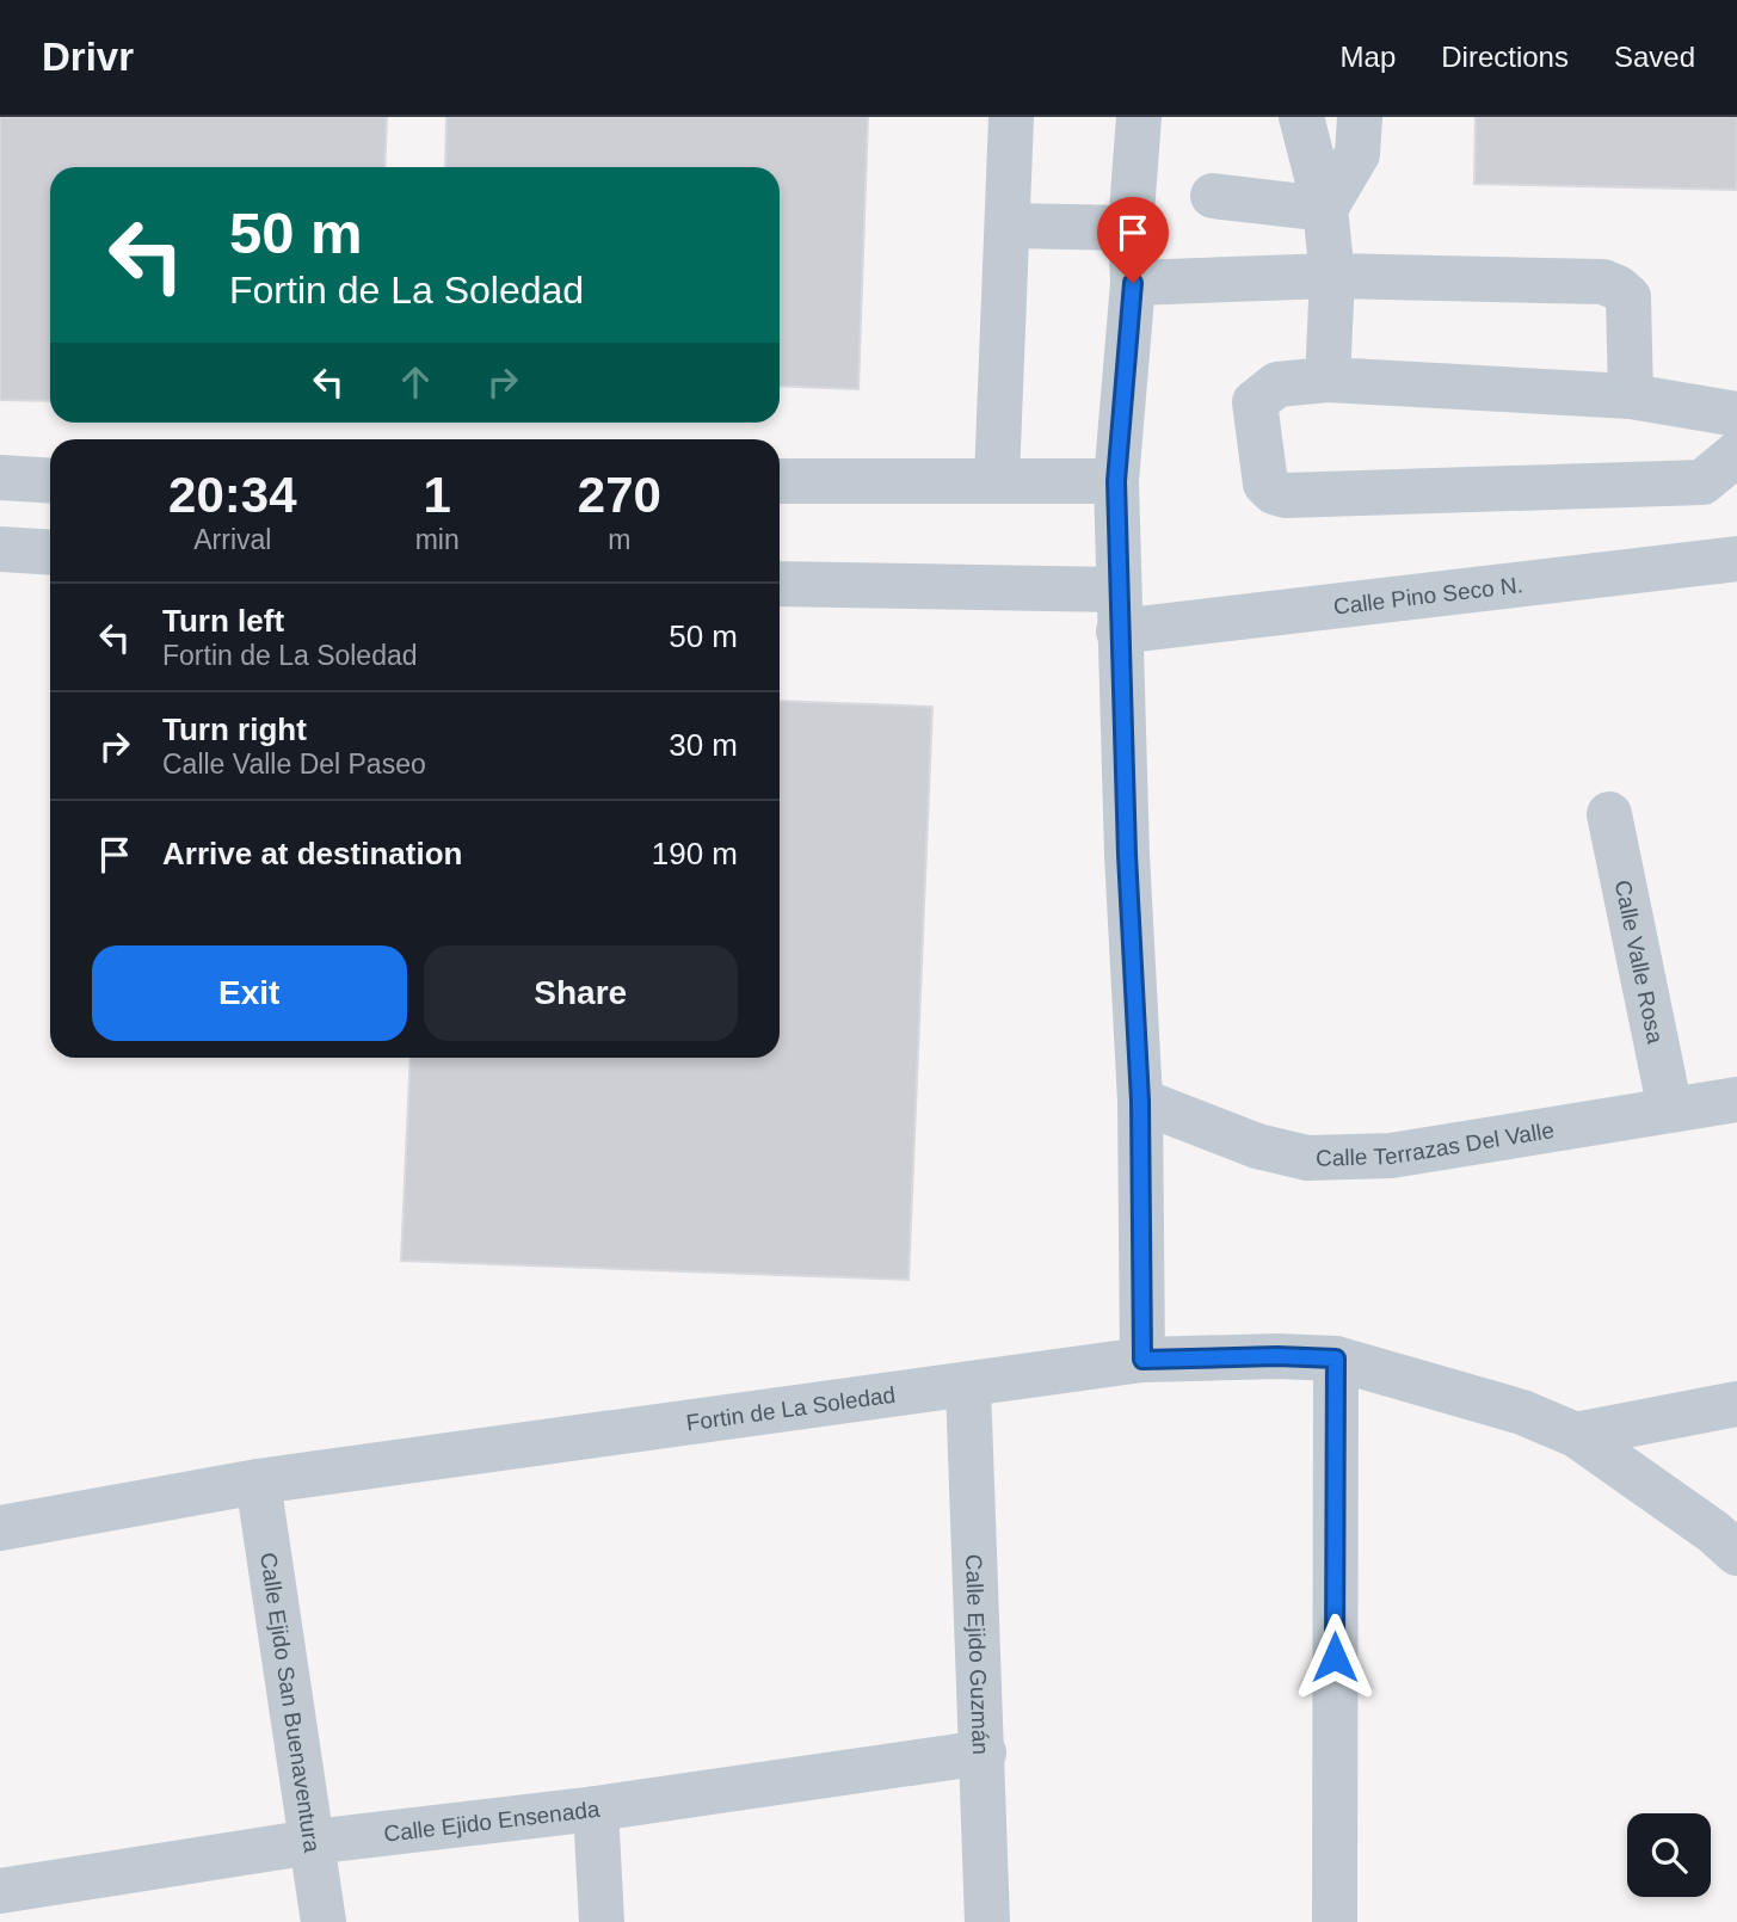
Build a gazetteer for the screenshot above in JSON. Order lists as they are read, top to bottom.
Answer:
{
  "streets": {
    "street": [
      "Calle Pino Seco N.",
      "Calle Valle Rosa",
      "Calle Terrazas Del Valle",
      "Fortin de La Soledad",
      "Calle Ejido Guzmán",
      "Calle Ejido San Buenaventura",
      "Calle Ejido Ensenada"
    ]
  },
  "crossings": [
    ["Calle Valle Rosa", "Calle Terrazas Del Valle"],
    ["Fortin de La Soledad", "Calle Ejido Guzmán"],
    ["Fortin de La Soledad", "Calle Ejido San Buenaventura"],
    ["Calle Ejido Guzmán", "Calle Ejido Ensenada"],
    ["Calle Ejido San Buenaventura", "Calle Ejido Ensenada"]
  ],
  "page": {
    "header": "Drivr",
    "nav": ["Map", "Directions", "Saved"],
    "turn": ["50 m", "Fortin de La Soledad"],
    "eta": [
      "20:34",
      "Arrival",
      "1",
      "min",
      "270",
      "m"
    ],
    "list": [
      {
        "name": "Turn left",
        "note": "Fortin de La Soledad",
        "value": "50 m"
      },
      {
        "name": "Turn right",
        "note": "Calle Valle Del Paseo",
        "value": "30 m"
      },
      {
        "name": "Arrive at destination",
        "value": "190 m"
      }
    ],
    "buttons": ["Exit", "Share"]
  }
}
